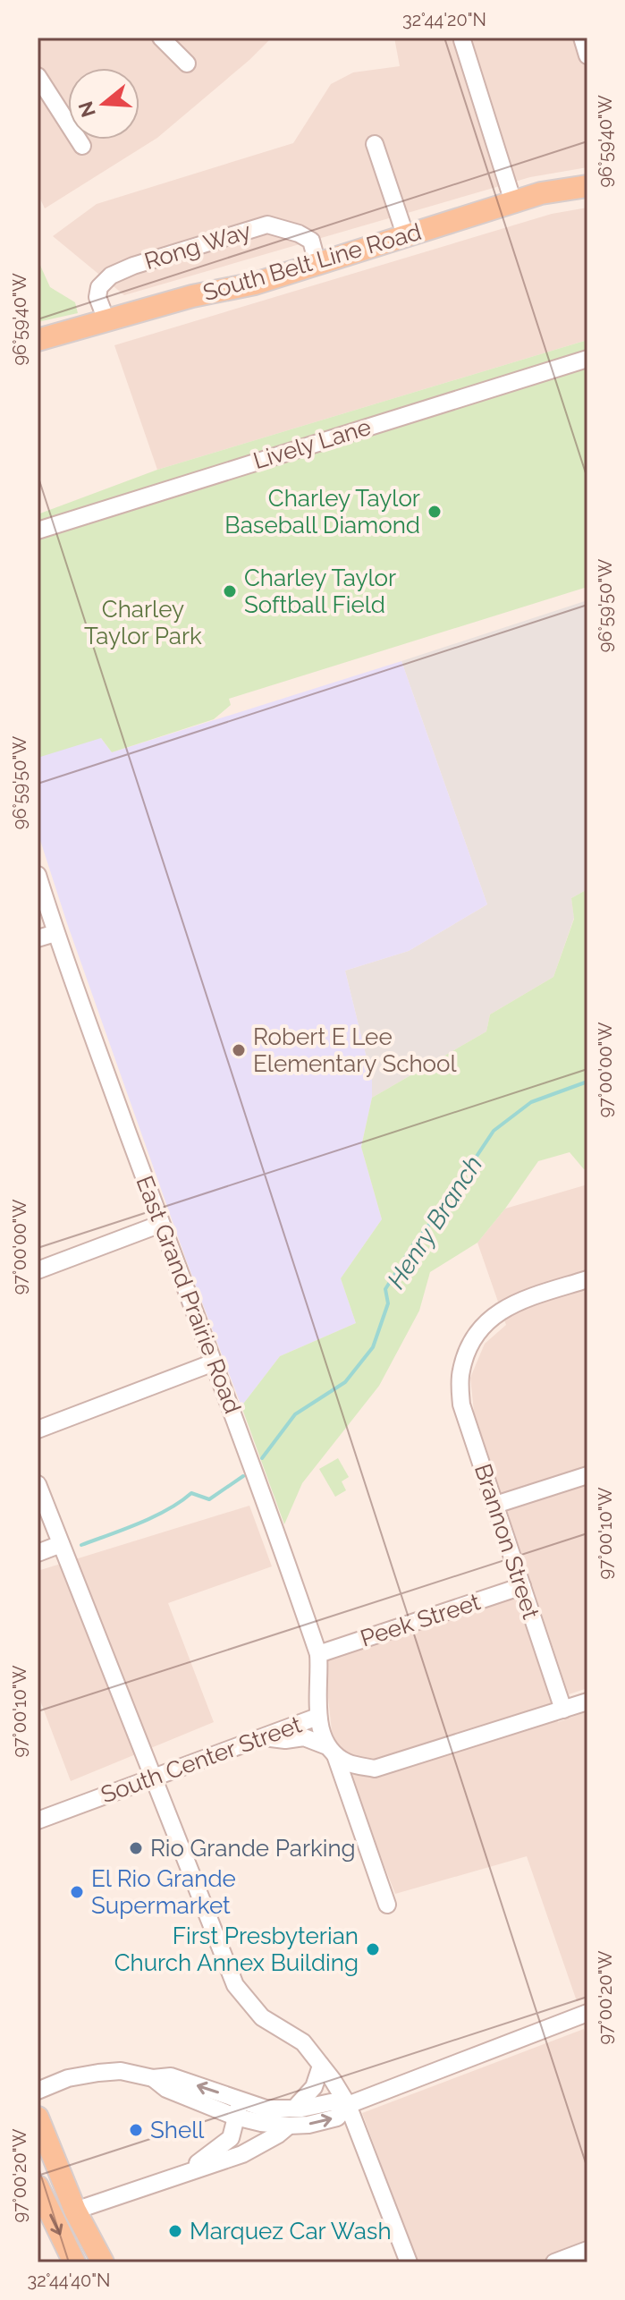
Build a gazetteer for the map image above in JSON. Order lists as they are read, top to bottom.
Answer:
{
  "streets": {
    "main road": ["South Belt Line Road"],
    "street": [
      "Rong Way",
      "Lively Lane",
      "East Grand Prairie Road",
      "Brannon Street",
      "Peek Street",
      "South Center Street"
    ]
  },
  "crossings": [
    ["Rong Way", "South Belt Line Road"],
    ["East Grand Prairie Road", "Peek Street"],
    ["East Grand Prairie Road", "South Center Street"],
    ["Brannon Street", "Peek Street"]
  ],
  "water": ["Henry Branch"],
  "parks": ["Charley Taylor Park"],
  "places": [
    "Charley Taylor Baseball Diamond",
    "Charley Taylor Softball Field",
    "Robert E Lee Elementary School",
    "Rio Grande Parking",
    "El Rio Grande Supermarket",
    "First Presbyterian Church Annex Building",
    "Shell",
    "Marquez Car Wash"
  ],
  "north": "left",
  "coordinates": [
    "32°44'20\"N",
    "96°59'40\"W",
    "96°59'50\"W",
    "97°00'00\"W",
    "97°00'10\"W",
    "97°00'20\"W",
    "32°44'40\"N"
  ]
}
